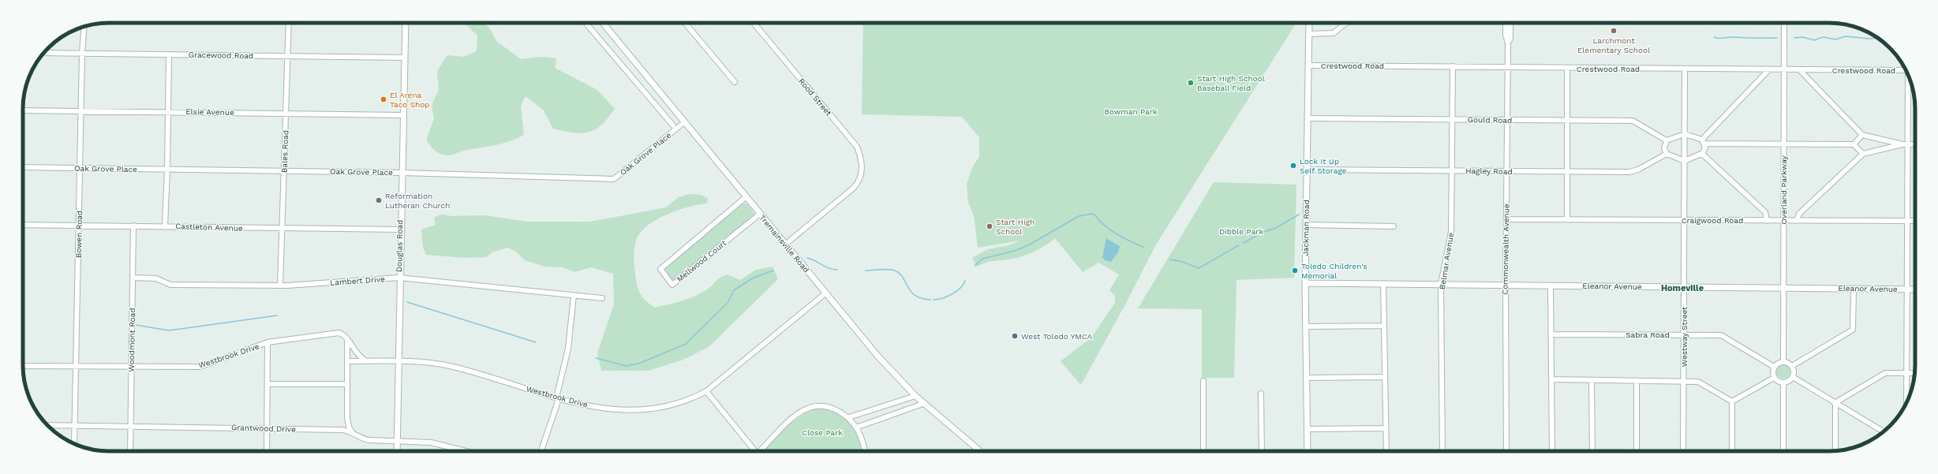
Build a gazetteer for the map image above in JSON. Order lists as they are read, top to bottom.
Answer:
{
  "streets": {
    "street": [
      "Gracewood Road",
      "Crestwood Road",
      "Rood Street",
      "Elsie Avenue",
      "Gould Road",
      "Bales Road",
      "Oak Grove Place",
      "Hagley Road",
      "Overland Parkway",
      "Craigwood Road",
      "Castleton Avenue",
      "Jackman Road",
      "Bowen Road",
      "Tremainsville Road",
      "Douglas Road",
      "Commonwealth Avenue",
      "Mellwood Court",
      "Belmar Avenue",
      "Lambert Drive",
      "Eleanor Avenue",
      "Sabra Road",
      "Westway Street",
      "Woodmont Road",
      "Westbrook Drive",
      "Grantwood Drive"
    ]
  },
  "crossings": [
    ["Gracewood Road", "Bales Road"],
    ["Gracewood Road", "Bowen Road"],
    ["Gracewood Road", "Douglas Road"],
    ["Crestwood Road", "Overland Parkway"],
    ["Crestwood Road", "Jackman Road"],
    ["Crestwood Road", "Commonwealth Avenue"],
    ["Crestwood Road", "Belmar Avenue"],
    ["Crestwood Road", "Westway Street"],
    ["Rood Street", "Tremainsville Road"],
    ["Elsie Avenue", "Bales Road"],
    ["Elsie Avenue", "Bowen Road"],
    ["Elsie Avenue", "Douglas Road"],
    ["Gould Road", "Jackman Road"],
    ["Gould Road", "Commonwealth Avenue"],
    ["Gould Road", "Belmar Avenue"],
    ["Bales Road", "Oak Grove Place"],
    ["Bales Road", "Castleton Avenue"],
    ["Bales Road", "Lambert Drive"],
    ["Oak Grove Place", "Bowen Road"],
    ["Oak Grove Place", "Tremainsville Road"],
    ["Oak Grove Place", "Douglas Road"],
    ["Hagley Road", "Jackman Road"],
    ["Hagley Road", "Commonwealth Avenue"],
    ["Hagley Road", "Belmar Avenue"],
    ["Overland Parkway", "Craigwood Road"],
    ["Overland Parkway", "Eleanor Avenue"],
    ["Overland Parkway", "Sabra Road"],
    ["Craigwood Road", "Commonwealth Avenue"],
    ["Craigwood Road", "Westway Street"],
    ["Castleton Avenue", "Bowen Road"],
    ["Castleton Avenue", "Douglas Road"],
    ["Castleton Avenue", "Woodmont Road"],
    ["Jackman Road", "Eleanor Avenue"],
    ["Bowen Road", "Westbrook Drive"],
    ["Bowen Road", "Grantwood Drive"],
    ["Tremainsville Road", "Mellwood Court"],
    ["Tremainsville Road", "Westbrook Drive"],
    ["Douglas Road", "Lambert Drive"],
    ["Douglas Road", "Westbrook Drive"],
    ["Douglas Road", "Grantwood Drive"],
    ["Commonwealth Avenue", "Eleanor Avenue"],
    ["Belmar Avenue", "Eleanor Avenue"],
    ["Lambert Drive", "Woodmont Road"],
    ["Eleanor Avenue", "Westway Street"],
    ["Sabra Road", "Westway Street"],
    ["Woodmont Road", "Westbrook Drive"],
    ["Woodmont Road", "Grantwood Drive"]
  ],
  "districts": ["Homeville"],
  "parks": ["Bowman Park", "Dibble Park", "Close Park"],
  "places": [
    "Larchmont Elementary School",
    "Start High School Baseball Field",
    "El Arena Taco Shop",
    "Lock It Up Self Storage",
    "Reformation Lutheran Church",
    "Start High School",
    "Toledo Children's Memorial",
    "West Toledo YMCA"
  ]
}
